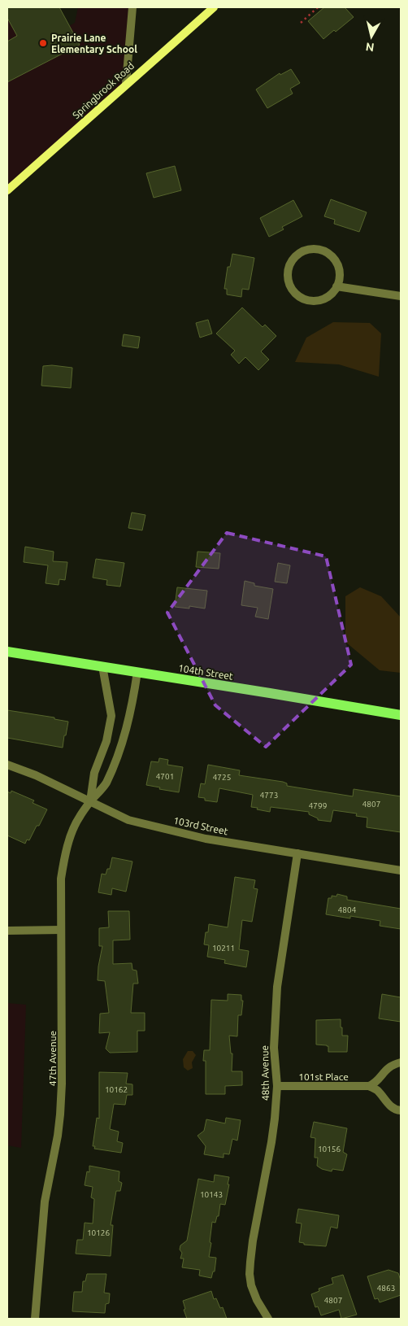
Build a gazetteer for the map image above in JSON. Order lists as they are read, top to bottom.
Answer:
{
  "streets": {
    "main road": ["104th Street"],
    "street": [
      "Springbrook Road",
      "103rd Street",
      "47th Avenue",
      "48th Avenue",
      "101st Place"
    ]
  },
  "crossings": [
    ["104th Street", "47th Avenue"],
    ["103rd Street", "47th Avenue"],
    ["103rd Street", "48th Avenue"],
    ["48th Avenue", "101st Place"]
  ],
  "places": ["Prairie Lane Elementary School"],
  "house_numbers": [
    "4701",
    "4725",
    "4773",
    "4807",
    "4799",
    "4804",
    "10211",
    "10162",
    "10156",
    "10143",
    "10126",
    "4863",
    "4807"
  ],
  "north": "bottom"
}
